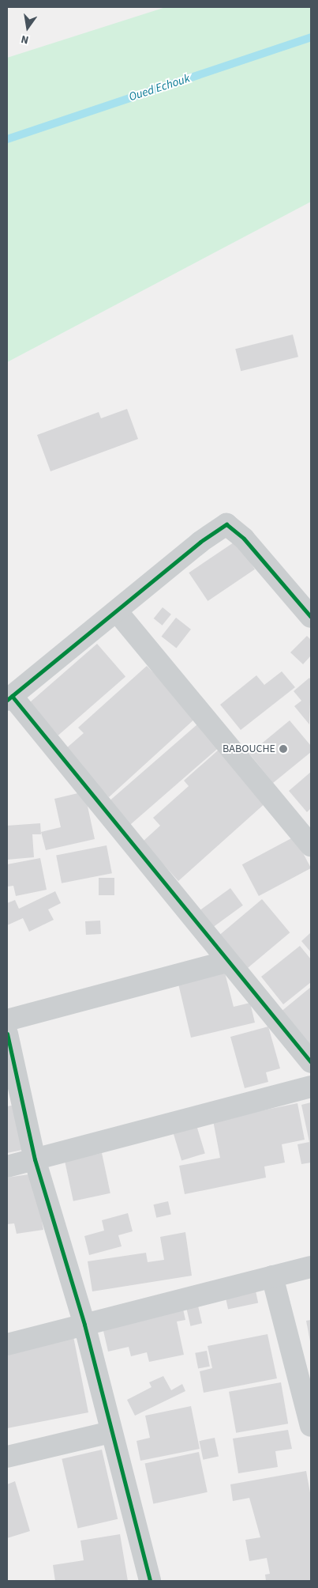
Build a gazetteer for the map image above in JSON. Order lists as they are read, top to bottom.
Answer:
{
  "water": ["Oued Echouk"],
  "places": ["BABOUCHE"],
  "north": "bottom"
}
